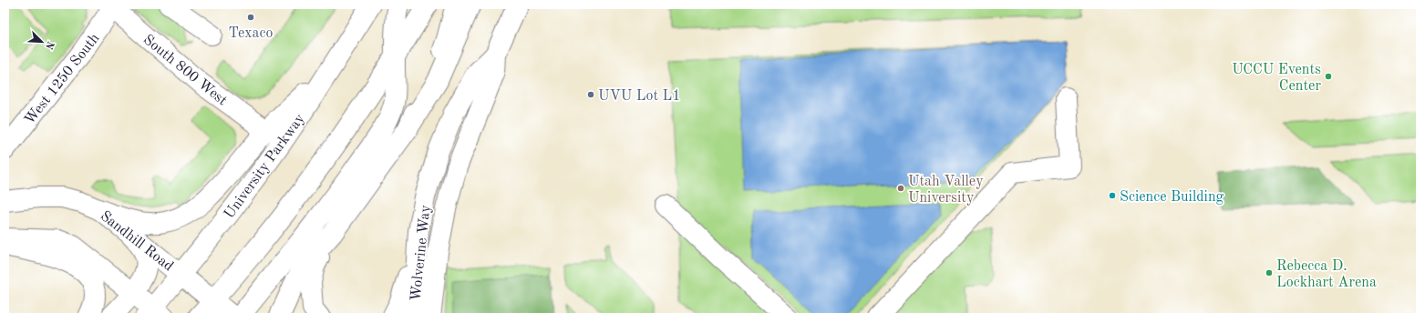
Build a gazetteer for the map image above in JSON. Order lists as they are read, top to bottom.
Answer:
{
  "streets": {
    "main road": [
      "South 800 West",
      "West 1250 South",
      "University Parkway",
      "Sandhill Road",
      "Wolverine Way"
    ]
  },
  "crossings": [
    ["South 800 West", "West 1250 South"],
    ["University Parkway", "Sandhill Road"]
  ],
  "places": [
    "Texaco",
    "UCCU Events Center",
    "UVU Lot L1",
    "Utah Valley University",
    "Science Building",
    "Rebecca D. Lockhart Arena"
  ],
  "north": "bottom right"
}
